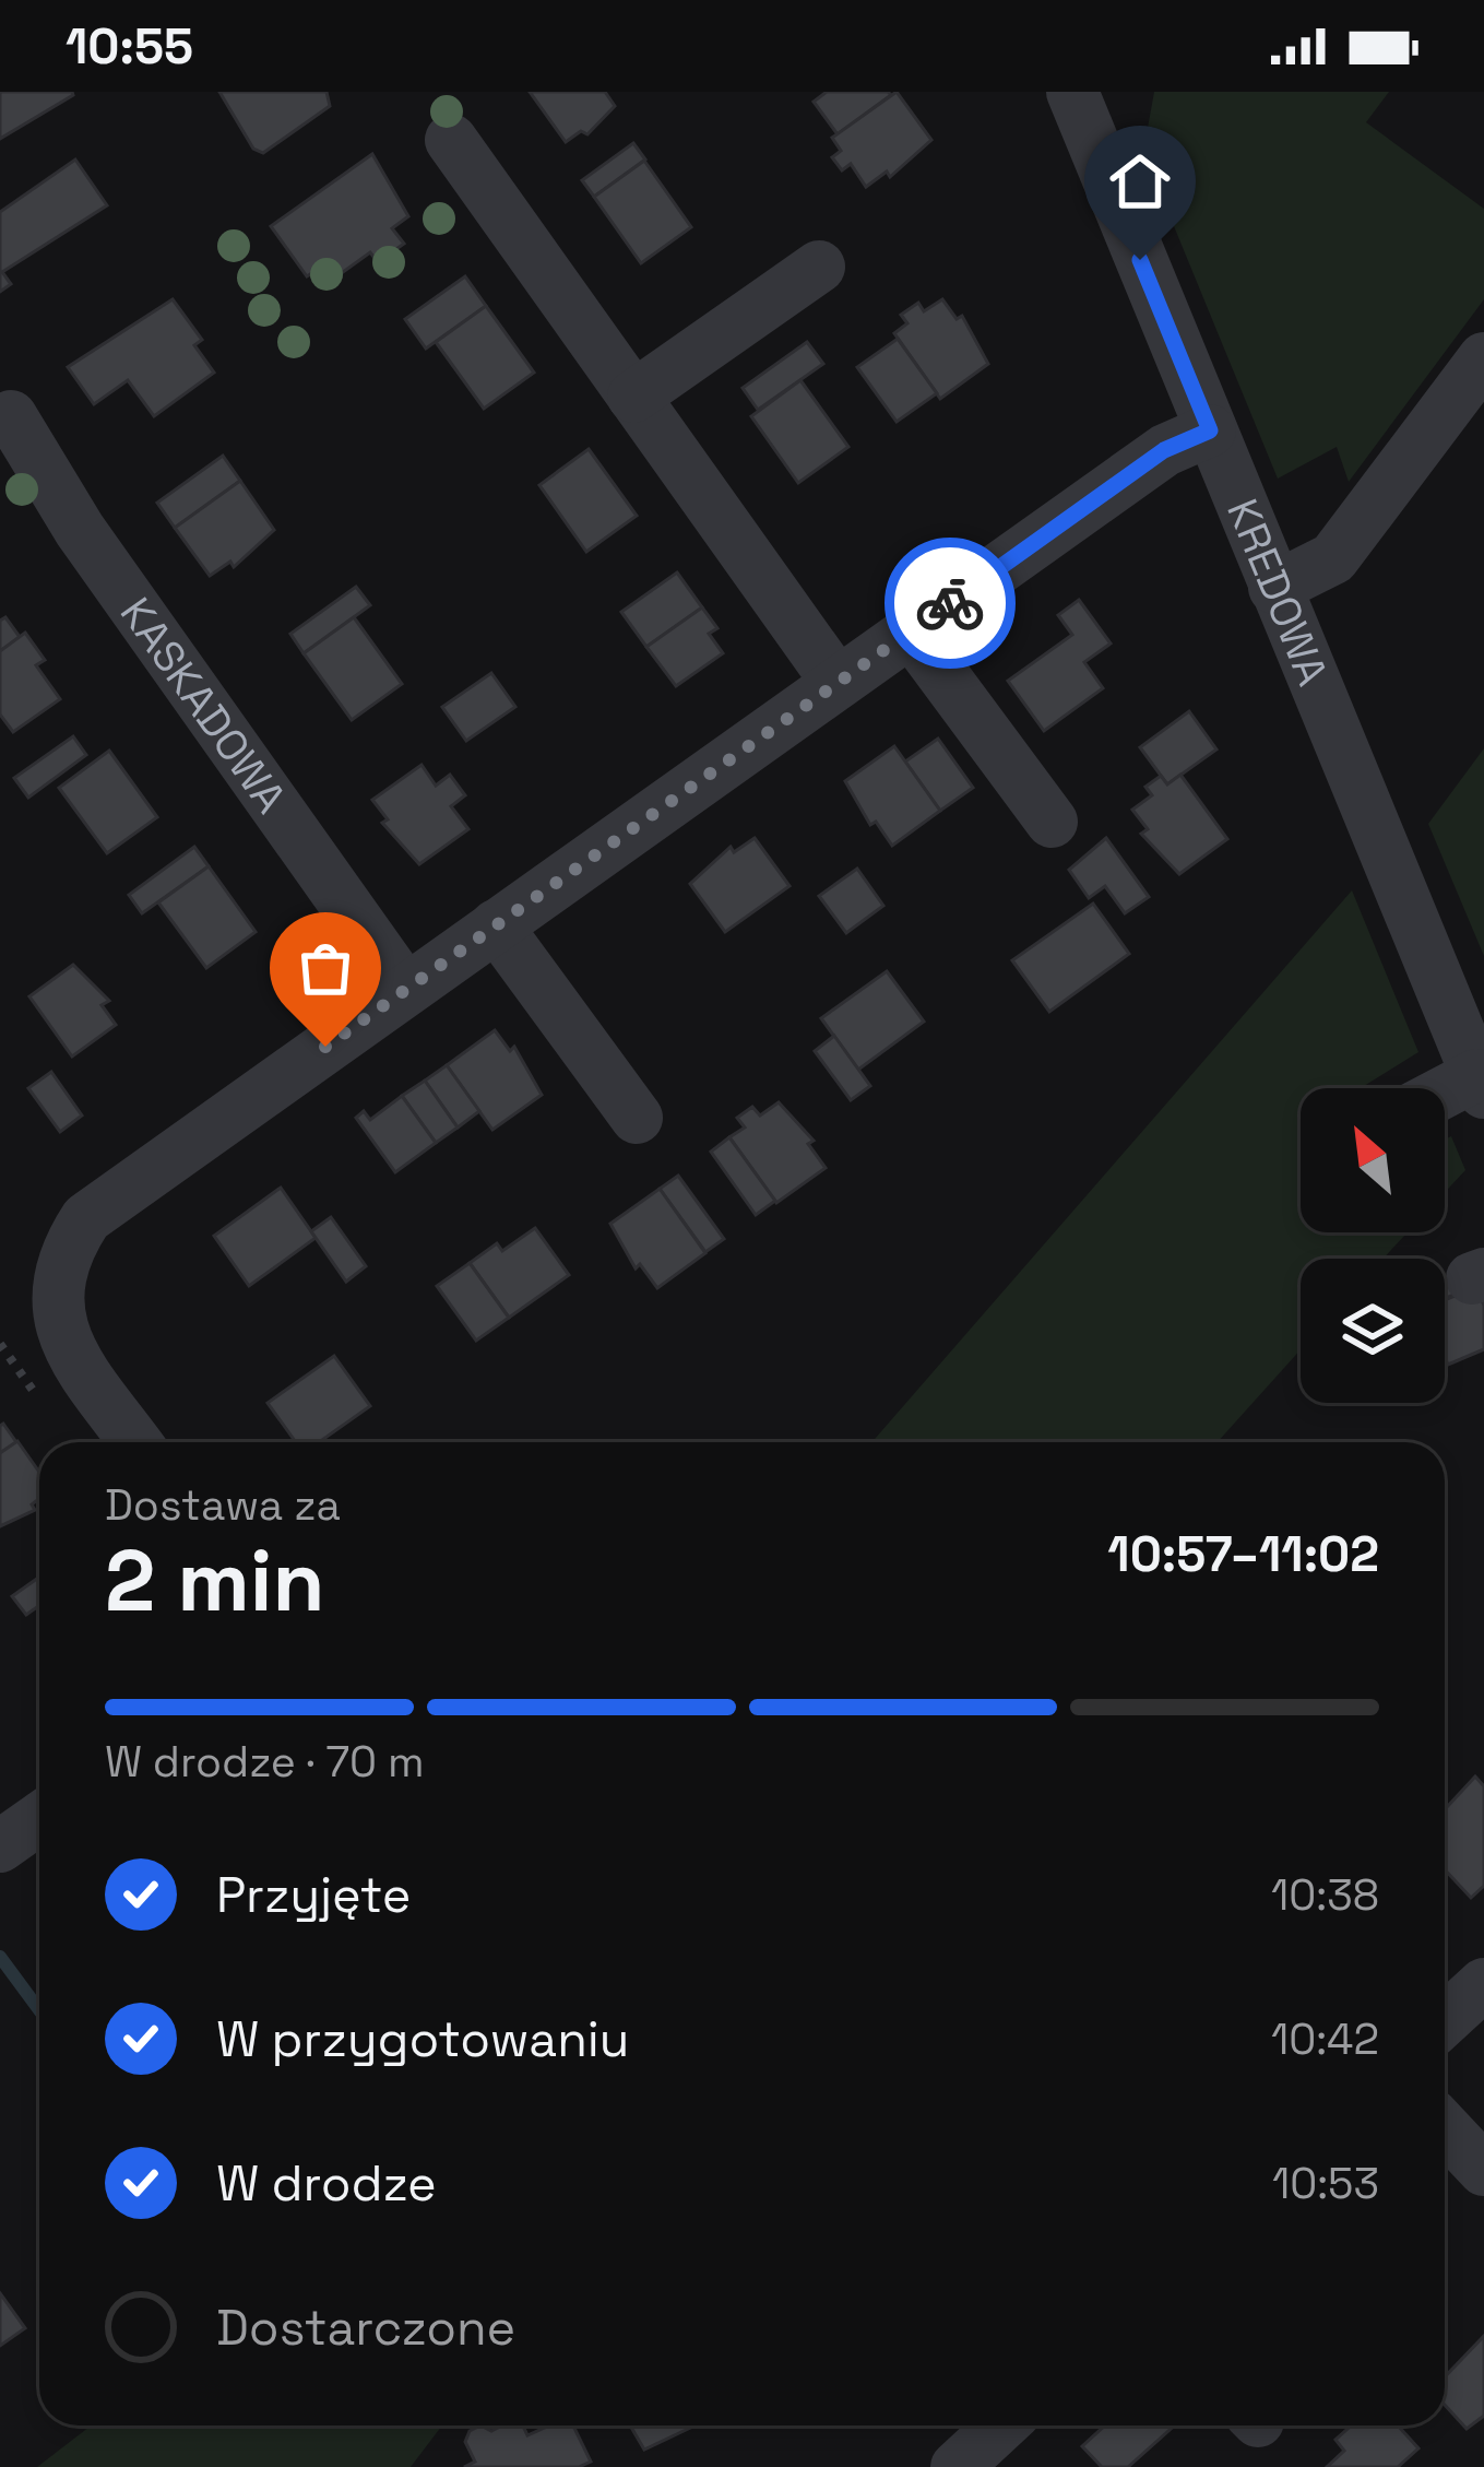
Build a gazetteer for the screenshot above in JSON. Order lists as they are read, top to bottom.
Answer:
{
  "streets": {
    "street": ["KREDOWA", "KASKADOWA"]
  },
  "north": "top left",
  "page": {
    "status": "10:55",
    "heading": ["2 min", "Dostawa za", "10:57–11:02"],
    "bar": "W drodze · 70 m",
    "list": [
      ["Przyjęte", "10:38"],
      ["W przygotowaniu", "10:42"],
      ["W drodze", "10:53"],
      "Dostarczone"
    ]
  }
}
